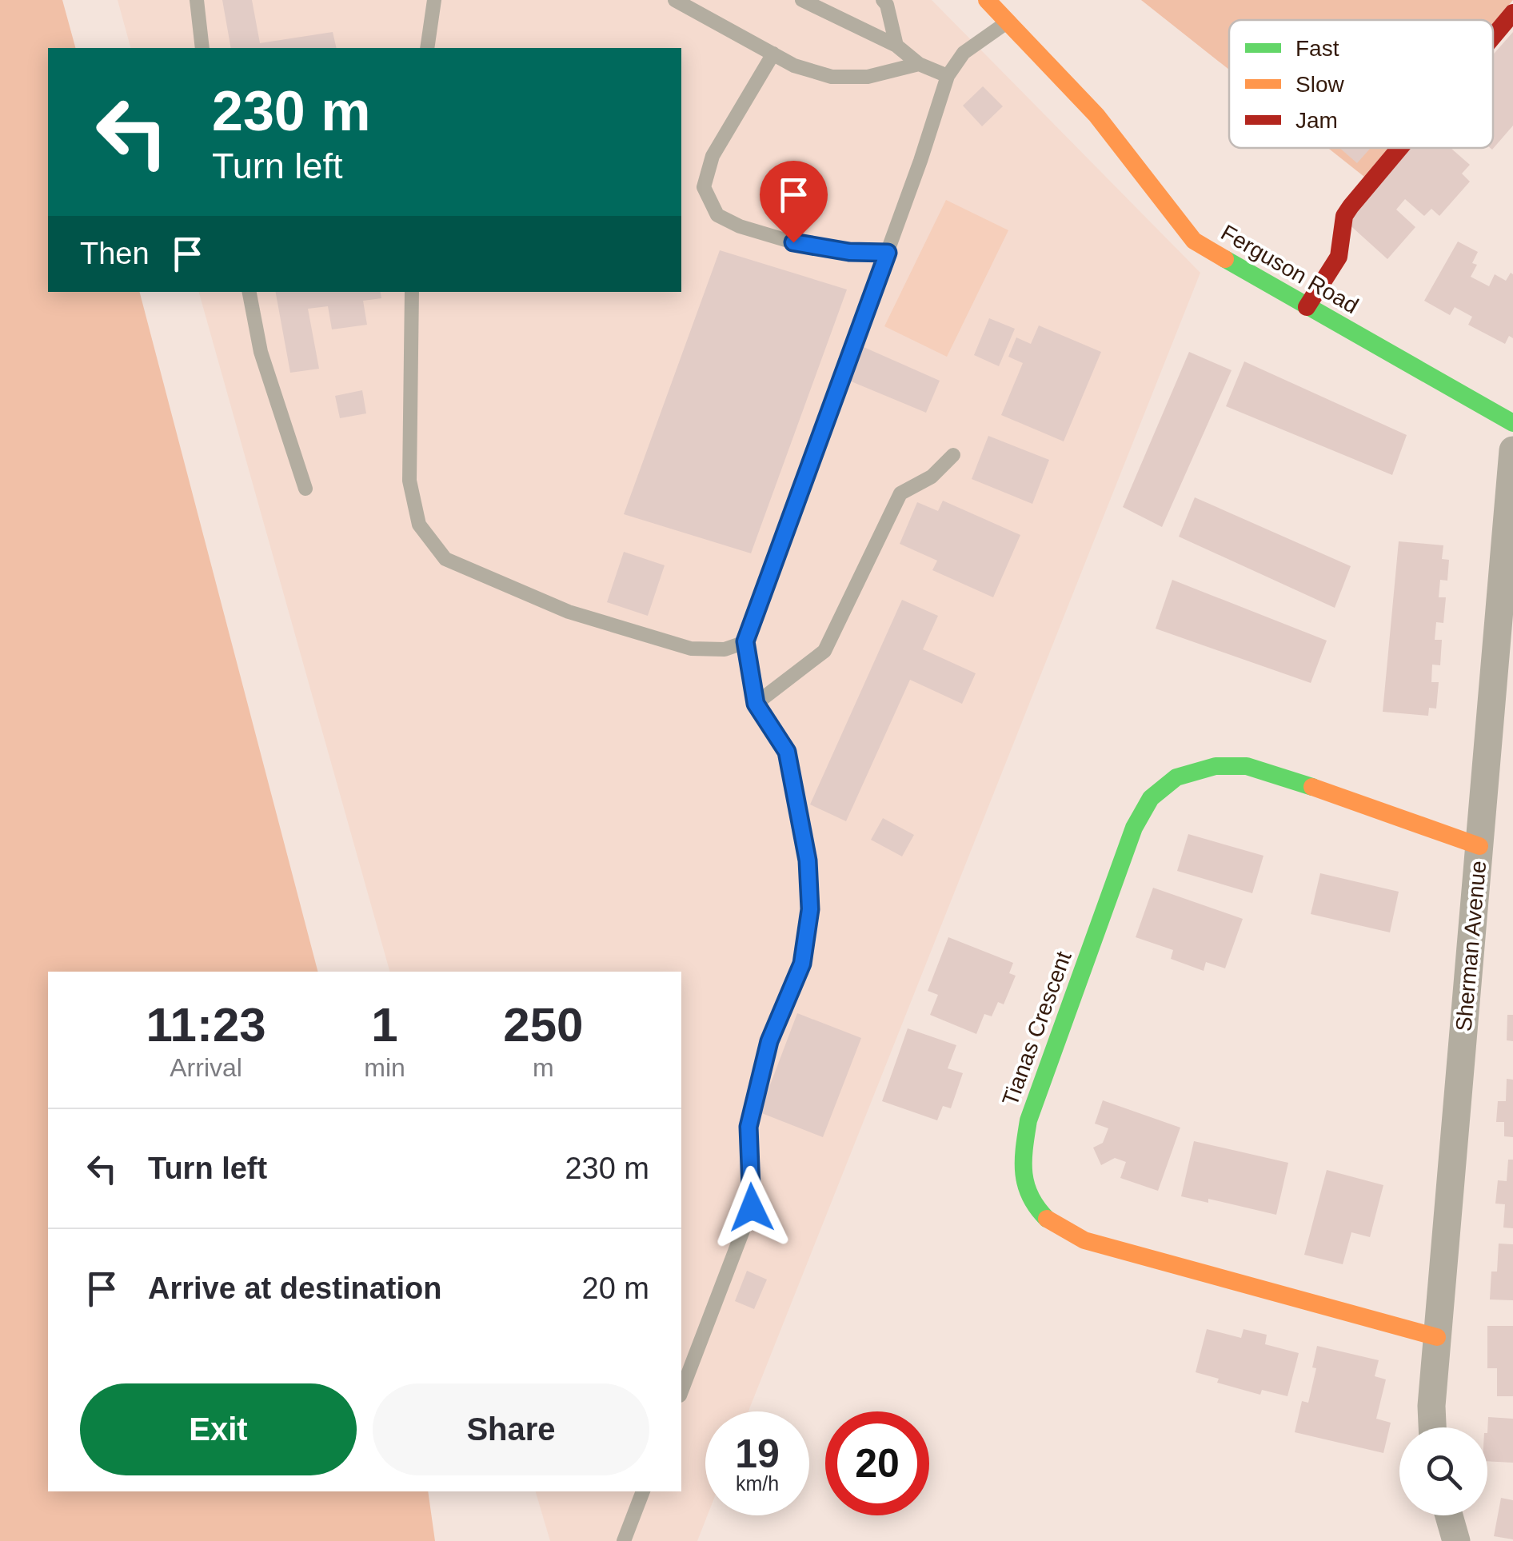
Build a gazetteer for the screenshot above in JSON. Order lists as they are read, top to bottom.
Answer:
{
  "streets": {
    "street": ["Ferguson Road", "Sherman Avenue", "Tianas Crescent"]
  },
  "crossings": [
    ["Sherman Avenue", "Tianas Crescent"]
  ],
  "legend": ["Fast", "Slow", "Jam"],
  "page": {
    "turn": ["230 m", "Turn left"],
    "then": "Then",
    "eta": [
      "11:23",
      "Arrival",
      "1",
      "min",
      "250",
      "m"
    ],
    "list": [
      {
        "name": "Turn left",
        "value": "230 m"
      },
      {
        "name": "Arrive at destination",
        "value": "20 m"
      }
    ],
    "buttons": ["Exit", "Share"],
    "speed": "19 km/h",
    "limit": "20"
  }
}
